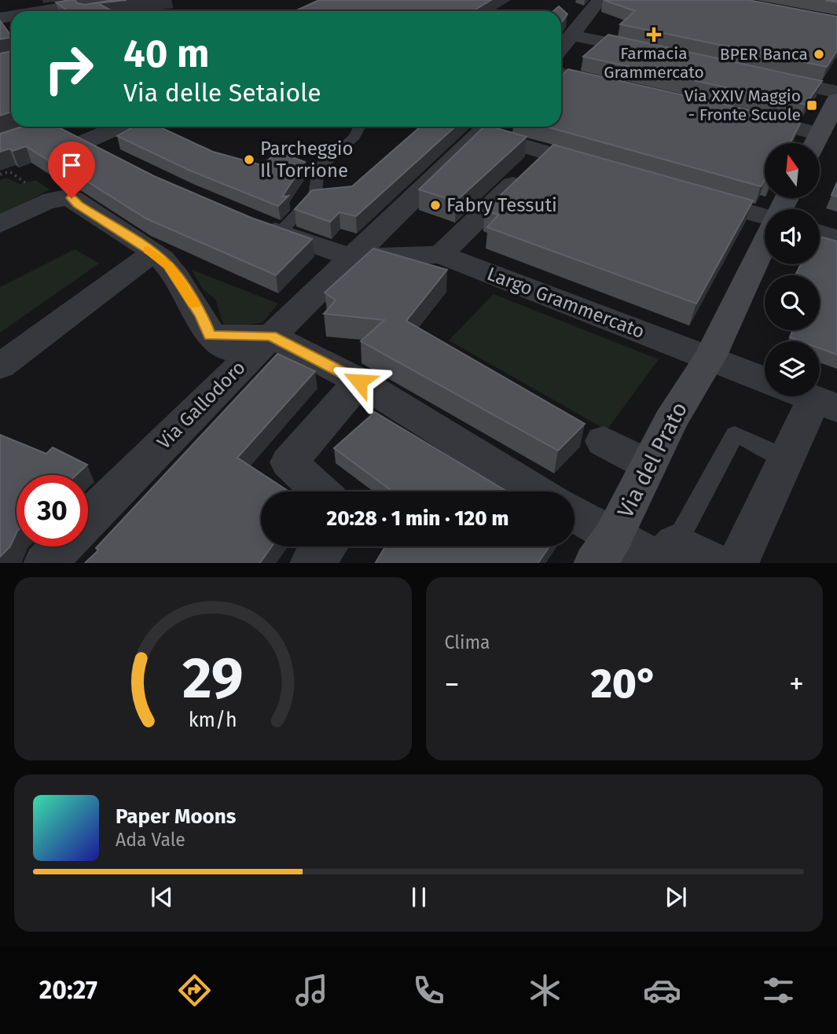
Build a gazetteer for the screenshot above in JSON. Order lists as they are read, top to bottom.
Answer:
{
  "streets": {
    "main road": ["Via del Prato"],
    "street": ["Largo Grammercato", "Via Gallodoro"]
  },
  "crossings": [
    ["Largo Grammercato", "Via Gallodoro"],
    ["Largo Grammercato", "Via del Prato"]
  ],
  "places": {
    "health": ["Farmacia Grammercato"],
    "other": ["BPER Banca", "Parcheggio Il Torrione", "Fabry Tessuti"],
    "transit": ["Via XXIV Maggio - Fronte Scuole"]
  },
  "north": "top",
  "page": {
    "turn": ["40 m", "Via delle Setaiole"],
    "limit": "30",
    "trip": "20:28 · 1 min · 120 m",
    "tile": "Clima",
    "heat": ["−", "20°", "+"],
    "song": ["Paper Moons", "Ada Vale"],
    "tabs": "20:27",
    "gauge": ["29", "km/h"]
  }
}
